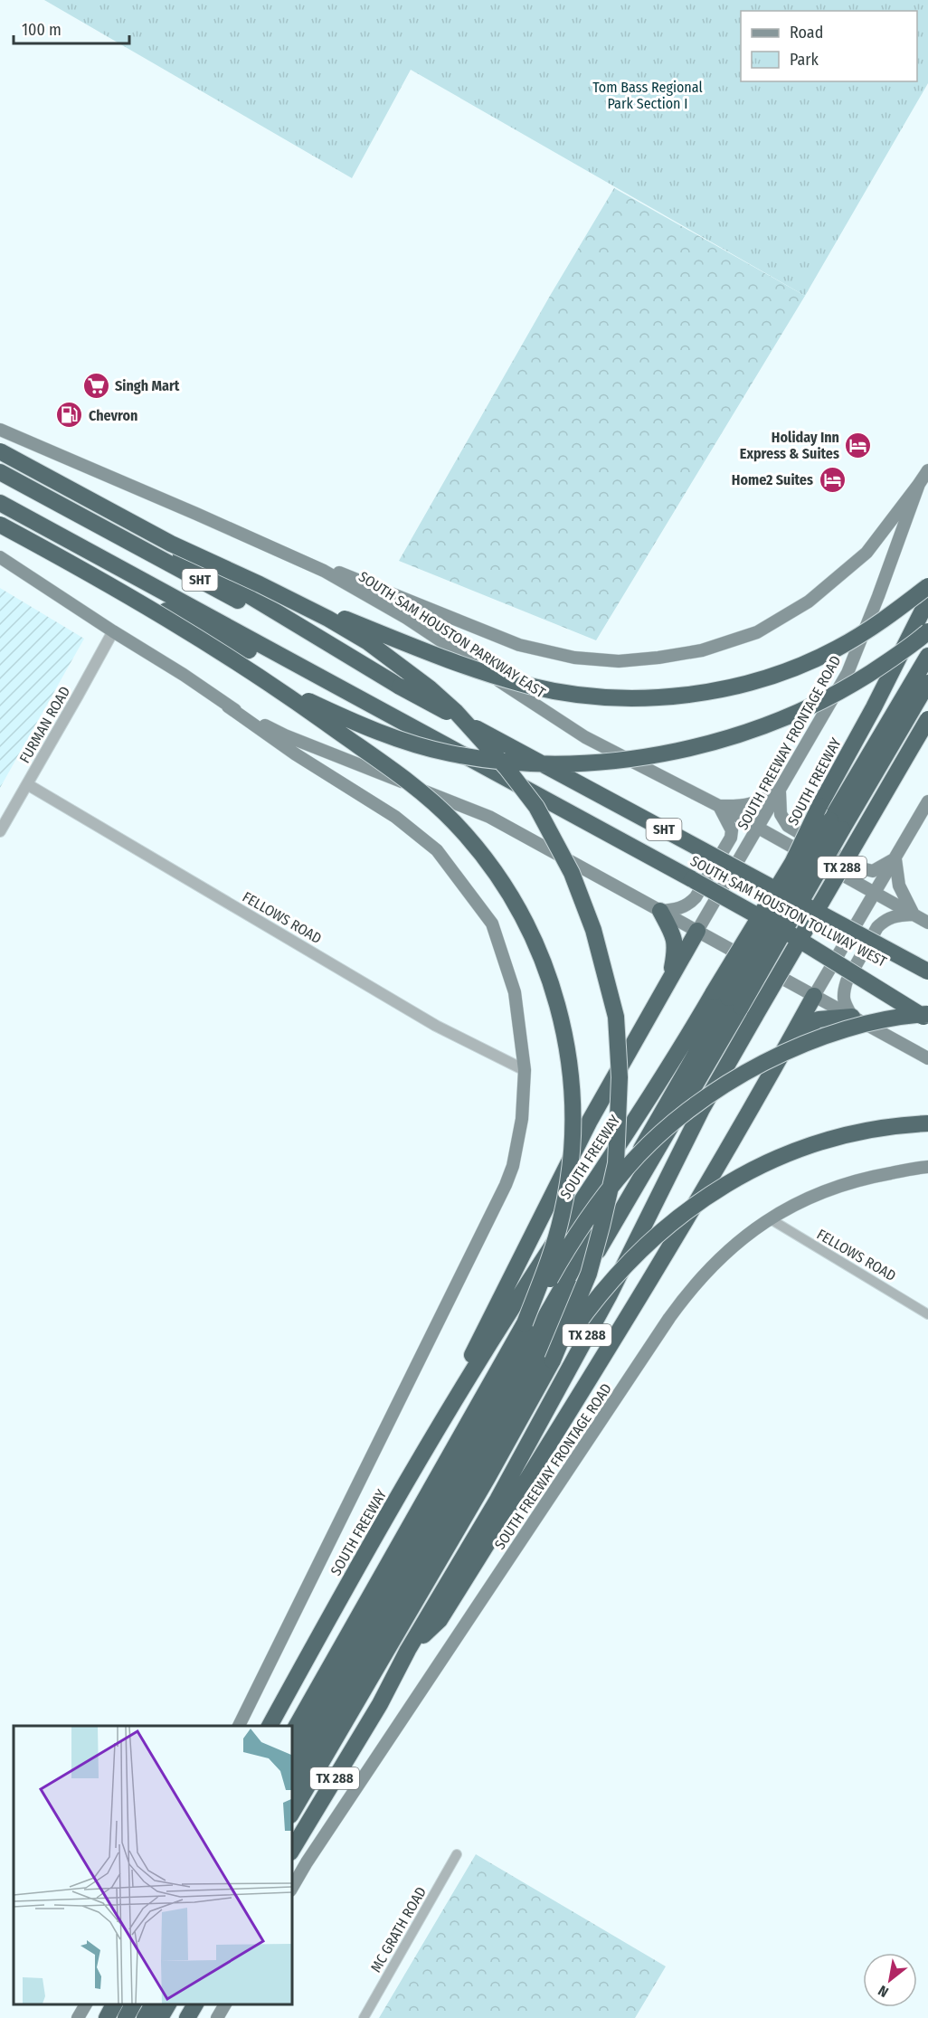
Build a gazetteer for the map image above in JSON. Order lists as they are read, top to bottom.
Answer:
{
  "streets": {
    "highway": [
      "SHT",
      "SOUTH FREEWAY",
      "TX 288",
      "SOUTH SAM HOUSTON TOLLWAY WEST"
    ],
    "main road": ["SOUTH SAM HOUSTON PARKWAY EAST", "SOUTH FREEWAY FRONTAGE ROAD"],
    "street": ["FURMAN ROAD", "FELLOWS ROAD", "MC GRATH ROAD"]
  },
  "crossings": [
    ["SHT", "SOUTH SAM HOUSTON TOLLWAY WEST"],
    ["SOUTH SAM HOUSTON PARKWAY EAST", "SOUTH FREEWAY FRONTAGE ROAD"],
    ["FURMAN ROAD", "FELLOWS ROAD"],
    ["SOUTH FREEWAY FRONTAGE ROAD", "FELLOWS ROAD"]
  ],
  "parks": ["Tom Bass Regional Park Section I"],
  "places": {
    "supermarket": ["Singh Mart"],
    "fuel station": ["Chevron"],
    "hotel": ["Holiday Inn Express & Suites", "Home2 Suites"]
  },
  "legend": ["Road", "Park"],
  "scale_bar": "100 m",
  "north": "bottom left"
}
